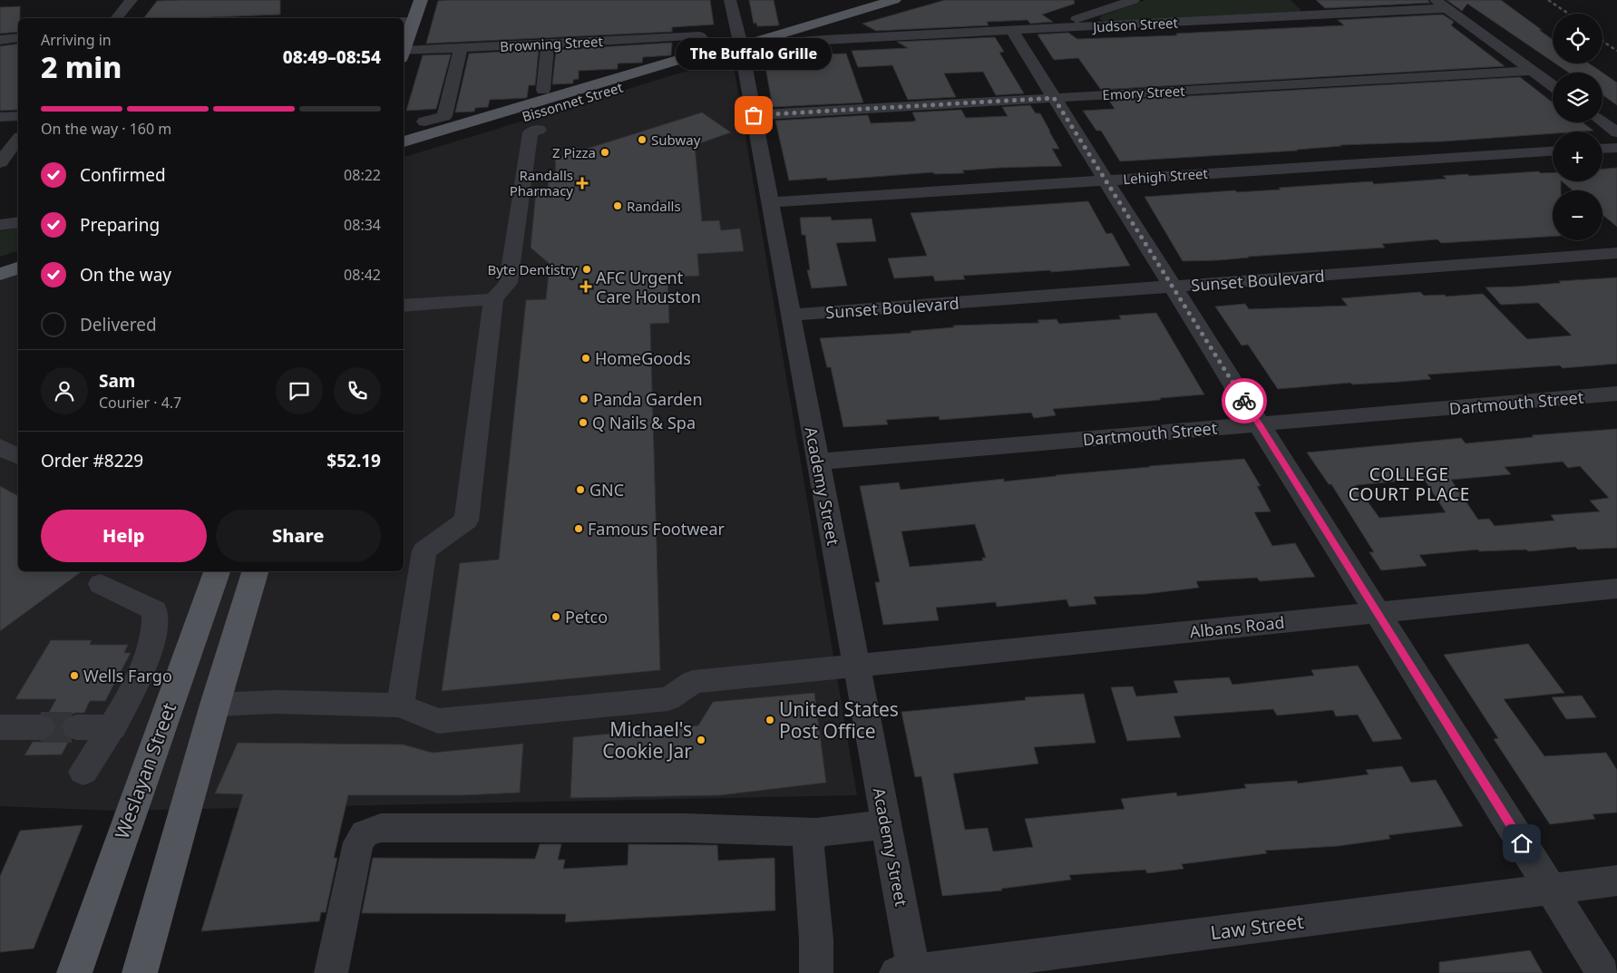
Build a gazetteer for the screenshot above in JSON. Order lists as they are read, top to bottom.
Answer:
{
  "streets": {
    "main road": ["Bissonnet Street", "Weslayan Street"],
    "street": [
      "Judson Street",
      "Browning Street",
      "Emory Street",
      "Lehigh Street",
      "Sunset Boulevard",
      "Dartmouth Street",
      "Academy Street",
      "Albans Road",
      "Law Street"
    ]
  },
  "crossings": [
    ["Judson Street", "Bissonnet Street"],
    ["Judson Street", "Academy Street"],
    ["Emory Street", "Academy Street"],
    ["Bissonnet Street", "Academy Street"],
    ["Lehigh Street", "Academy Street"],
    ["Sunset Boulevard", "Academy Street"],
    ["Dartmouth Street", "Academy Street"],
    ["Academy Street", "Albans Road"],
    ["Academy Street", "Law Street"]
  ],
  "districts": ["COLLEGE COURT PLACE"],
  "places": {
    "other": [
      "The Buffalo Grille",
      "Subway",
      "Z Pizza",
      "Randalls",
      "Byte Dentistry",
      "HomeGoods",
      "Panda Garden",
      "Q Nails & Spa",
      "GNC",
      "Famous Footwear",
      "Petco",
      "Wells Fargo",
      "United States Post Office",
      "Michael's Cookie Jar"
    ],
    "health": ["Randalls Pharmacy", "AFC Urgent Care Houston"]
  },
  "page": {
    "map_buttons": ["+", "−"],
    "heading": ["2 min", "Arriving in", "08:49–08:54"],
    "panel": [
      "Sam",
      "Courier · 4.7",
      "Order #8229",
      "$52.19"
    ],
    "bubble": "The Buffalo Grille",
    "bar": "On the way · 160 m",
    "list": [
      ["Confirmed", "08:22"],
      ["Preparing", "08:34"],
      ["On the way", "08:42"],
      "Delivered"
    ],
    "buttons": ["Help", "Share"]
  }
}
